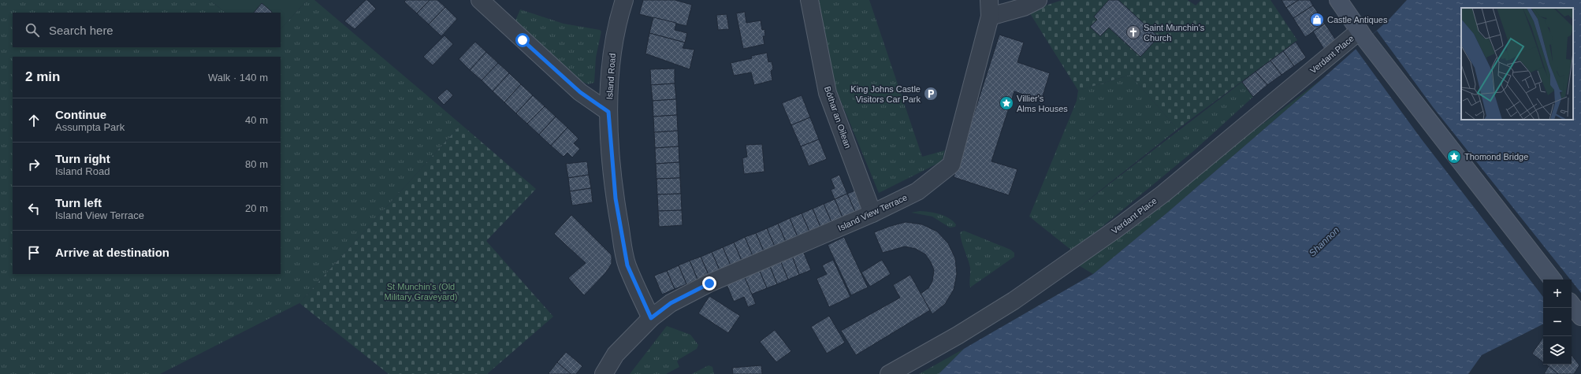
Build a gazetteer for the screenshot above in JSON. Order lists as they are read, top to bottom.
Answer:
{
  "streets": {
    "street": [
      "Verdant Place",
      "Island Road",
      "Bóthar an Oilean",
      "Island View Terrace"
    ]
  },
  "crossings": [
    ["Island Road", "Island View Terrace"],
    ["Bóthar an Oilean", "Island View Terrace"]
  ],
  "water": ["Shannon"],
  "parks": ["St Munchin's (Old Military Graveyard)"],
  "places": {
    "shop": ["Castle Antiques"],
    "church": ["Saint Munchin's Church"],
    "parking": ["King Johns Castle Visitors Car Park"],
    "place": ["Villier's Alms Houses", "Thomond Bridge"]
  },
  "page": {
    "search": "Search here",
    "heading": ["2 min", "Walk · 140 m"],
    "list": [
      ["Continue", "Assumpta Park", "40 m"],
      ["Turn right", "Island Road", "80 m"],
      ["Turn left", "Island View Terrace", "20 m"],
      "Arrive at destination"
    ],
    "map_buttons": ["+", "−"]
  }
}
